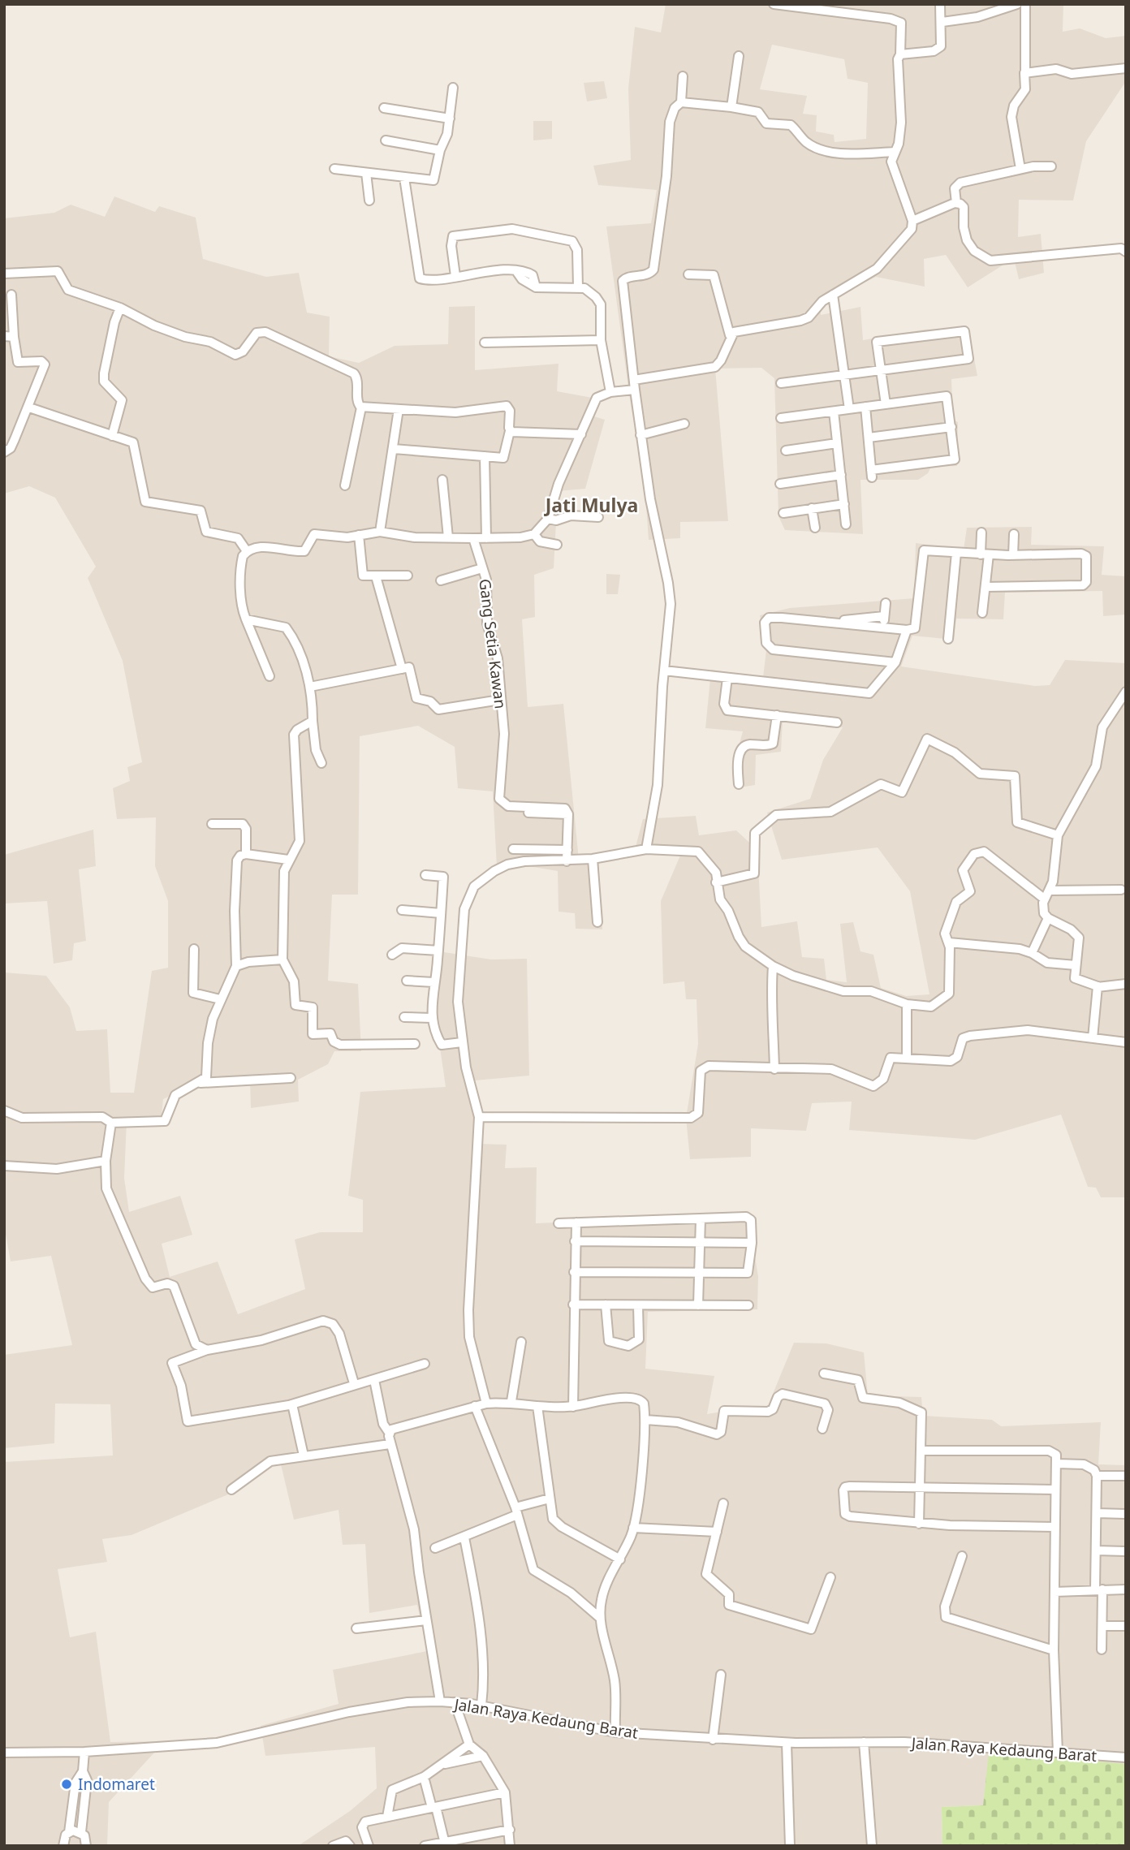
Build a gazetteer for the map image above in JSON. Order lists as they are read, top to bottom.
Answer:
{
  "streets": {
    "street": ["Gang Setia Kawan", "Jalan Raya Kedaung Barat"]
  },
  "districts": ["Jati Mulya"],
  "places": ["Indomaret"]
}
